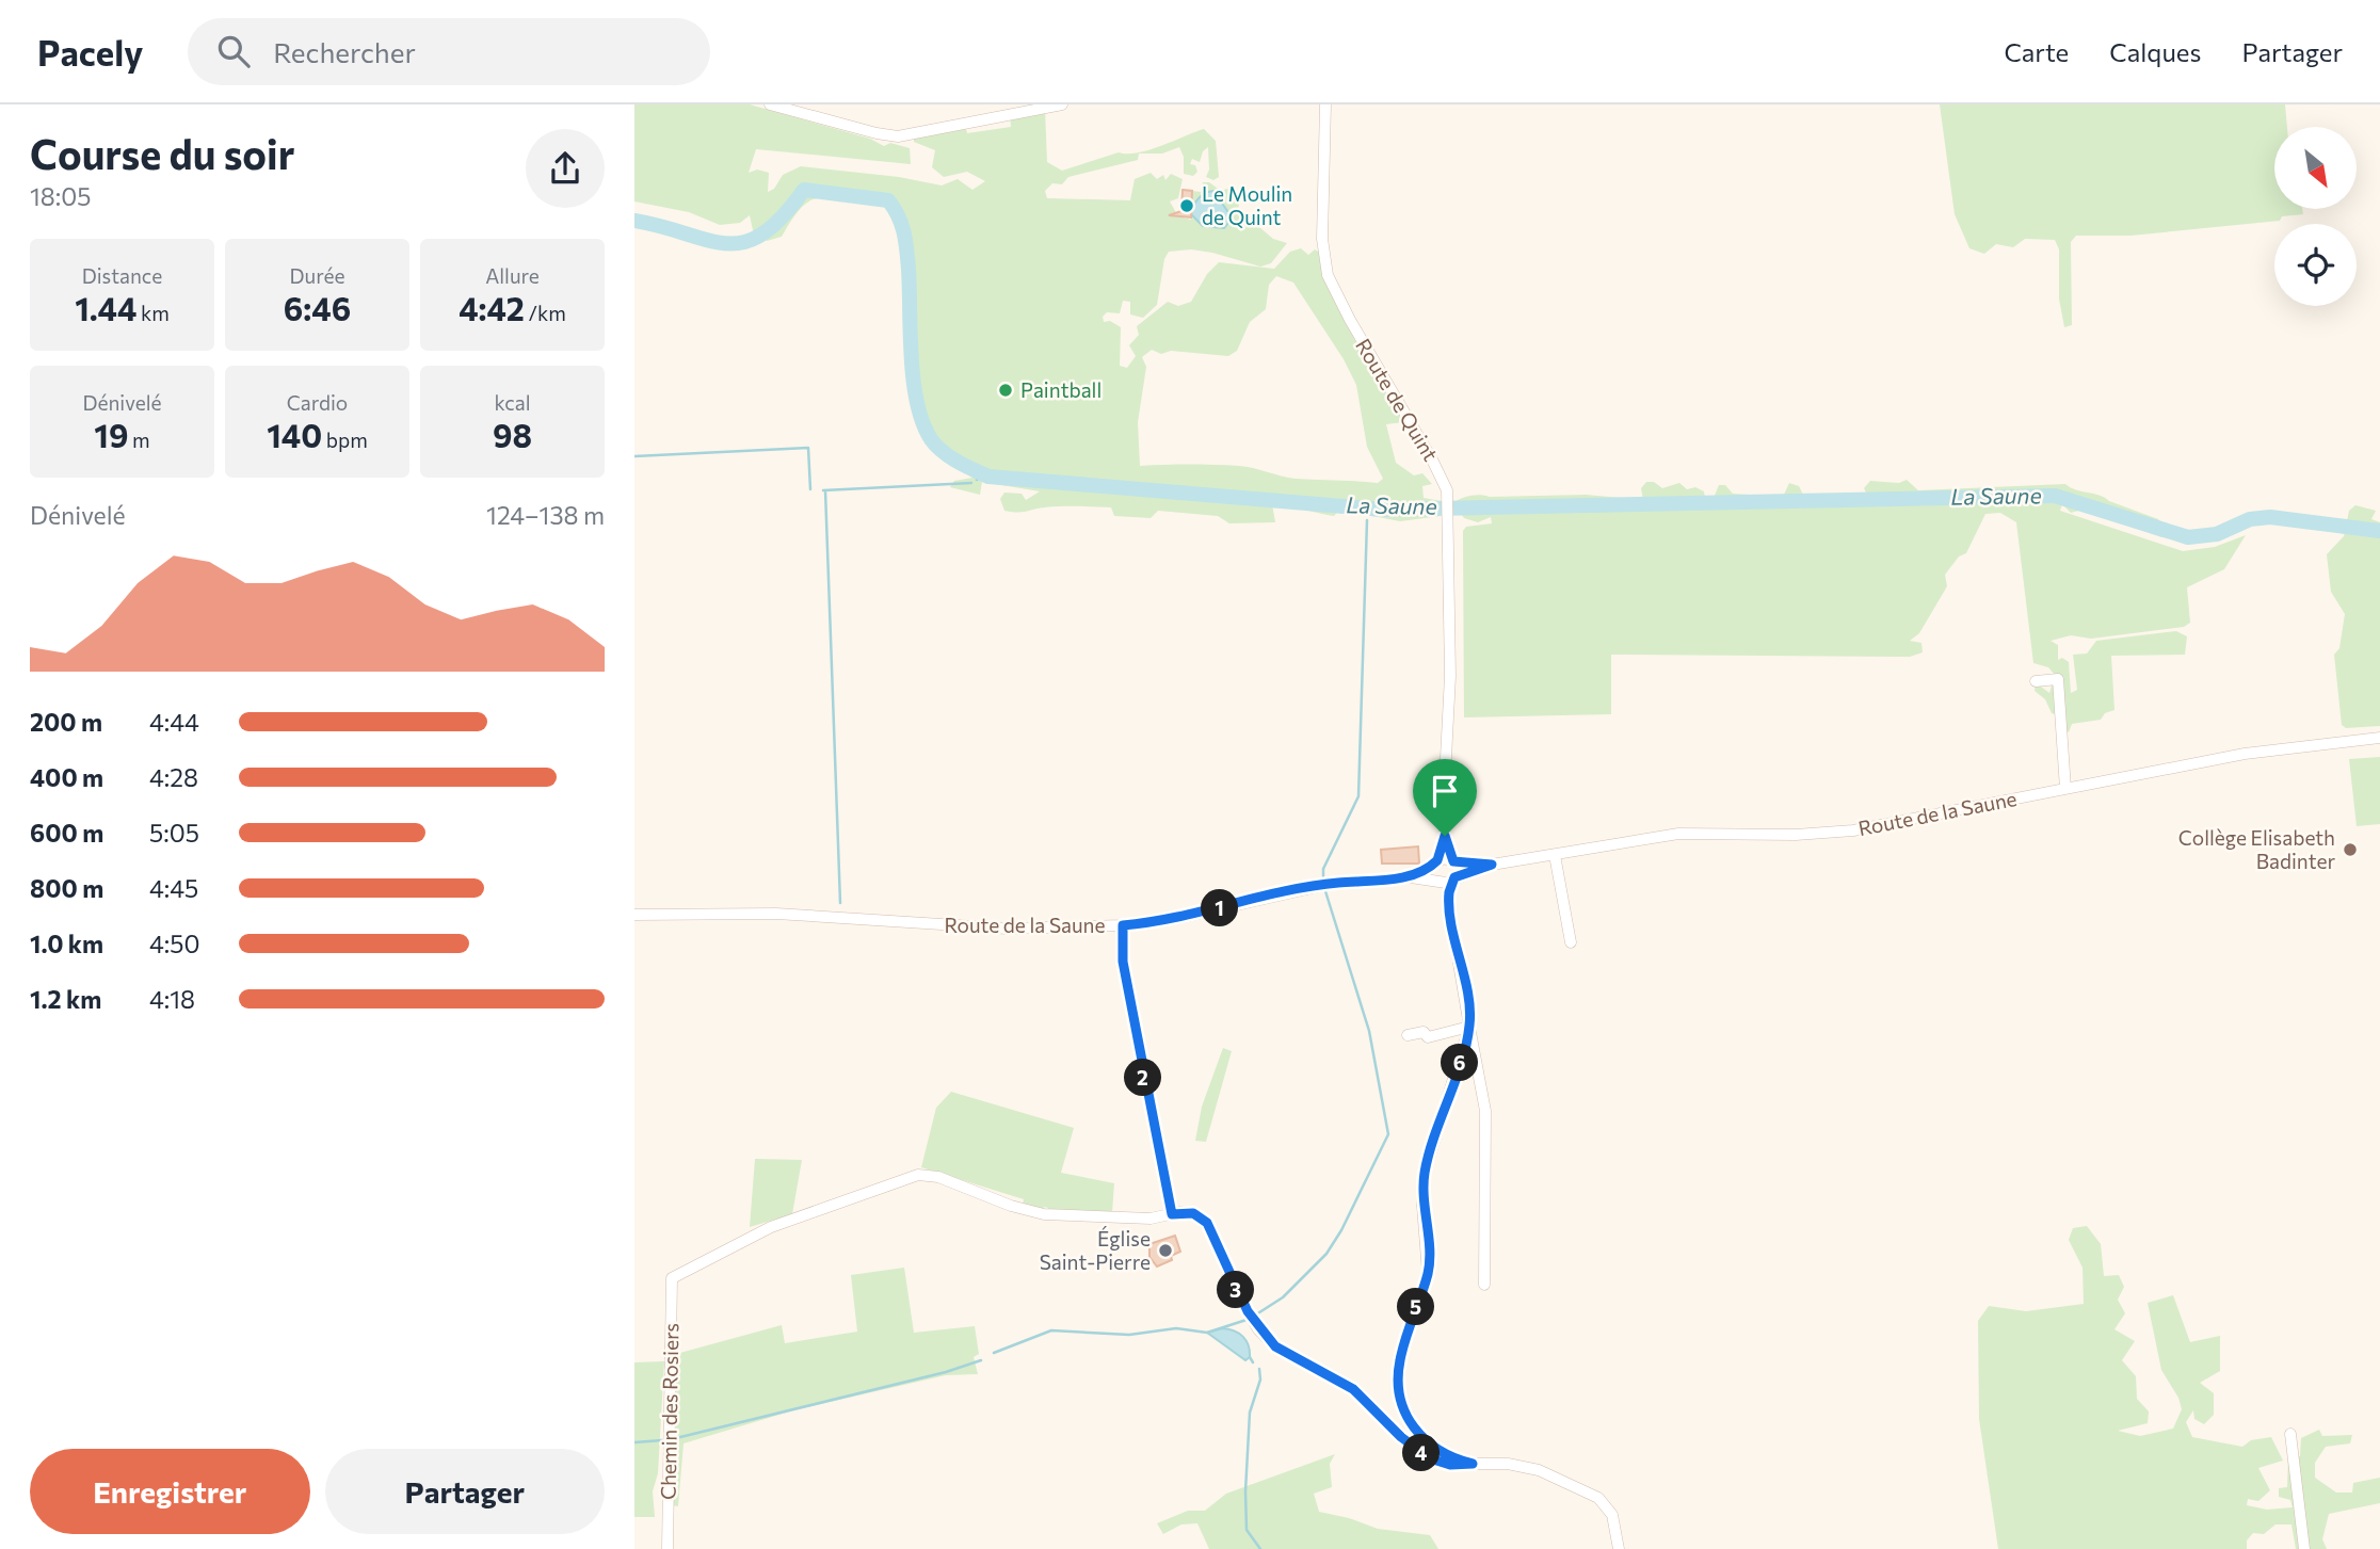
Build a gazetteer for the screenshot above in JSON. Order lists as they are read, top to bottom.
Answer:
{
  "streets": {
    "street": ["Route de Quint", "Route de la Saune", "Chemin des Rosiers"]
  },
  "crossings": [
    ["Route de Quint", "Route de la Saune"]
  ],
  "water": ["La Saune"],
  "places": [
    "Le Moulin de Quint",
    "Paintball",
    "Collège Elisabeth Badinter",
    "Église Saint-Pierre"
  ],
  "north": "bottom right",
  "page": {
    "header": "Pacely",
    "search": "Rechercher",
    "nav": ["Carte", "Calques", "Partager"],
    "heading": ["Course du soir", "18:05"],
    "stats": [
      ["Distance", "1.44 km"],
      ["Durée", "6:46"],
      ["Allure", "4:42 /km"],
      ["Dénivelé", "19 m"],
      ["Cardio", "140 bpm"],
      ["kcal", "98"]
    ],
    "chart": ["Dénivelé", "124–138 m"],
    "list": [
      {
        "name": "200 m",
        "note": "4:44"
      },
      {
        "name": "400 m",
        "note": "4:28"
      },
      {
        "name": "600 m",
        "note": "5:05"
      },
      {
        "name": "800 m",
        "note": "4:45"
      },
      {
        "name": "1.0 km",
        "note": "4:50"
      },
      {
        "name": "1.2 km",
        "note": "4:18"
      }
    ],
    "pins": [
      "1",
      "6",
      "2",
      "3",
      "5",
      "4"
    ],
    "buttons": ["Enregistrer", "Partager"]
  }
}
